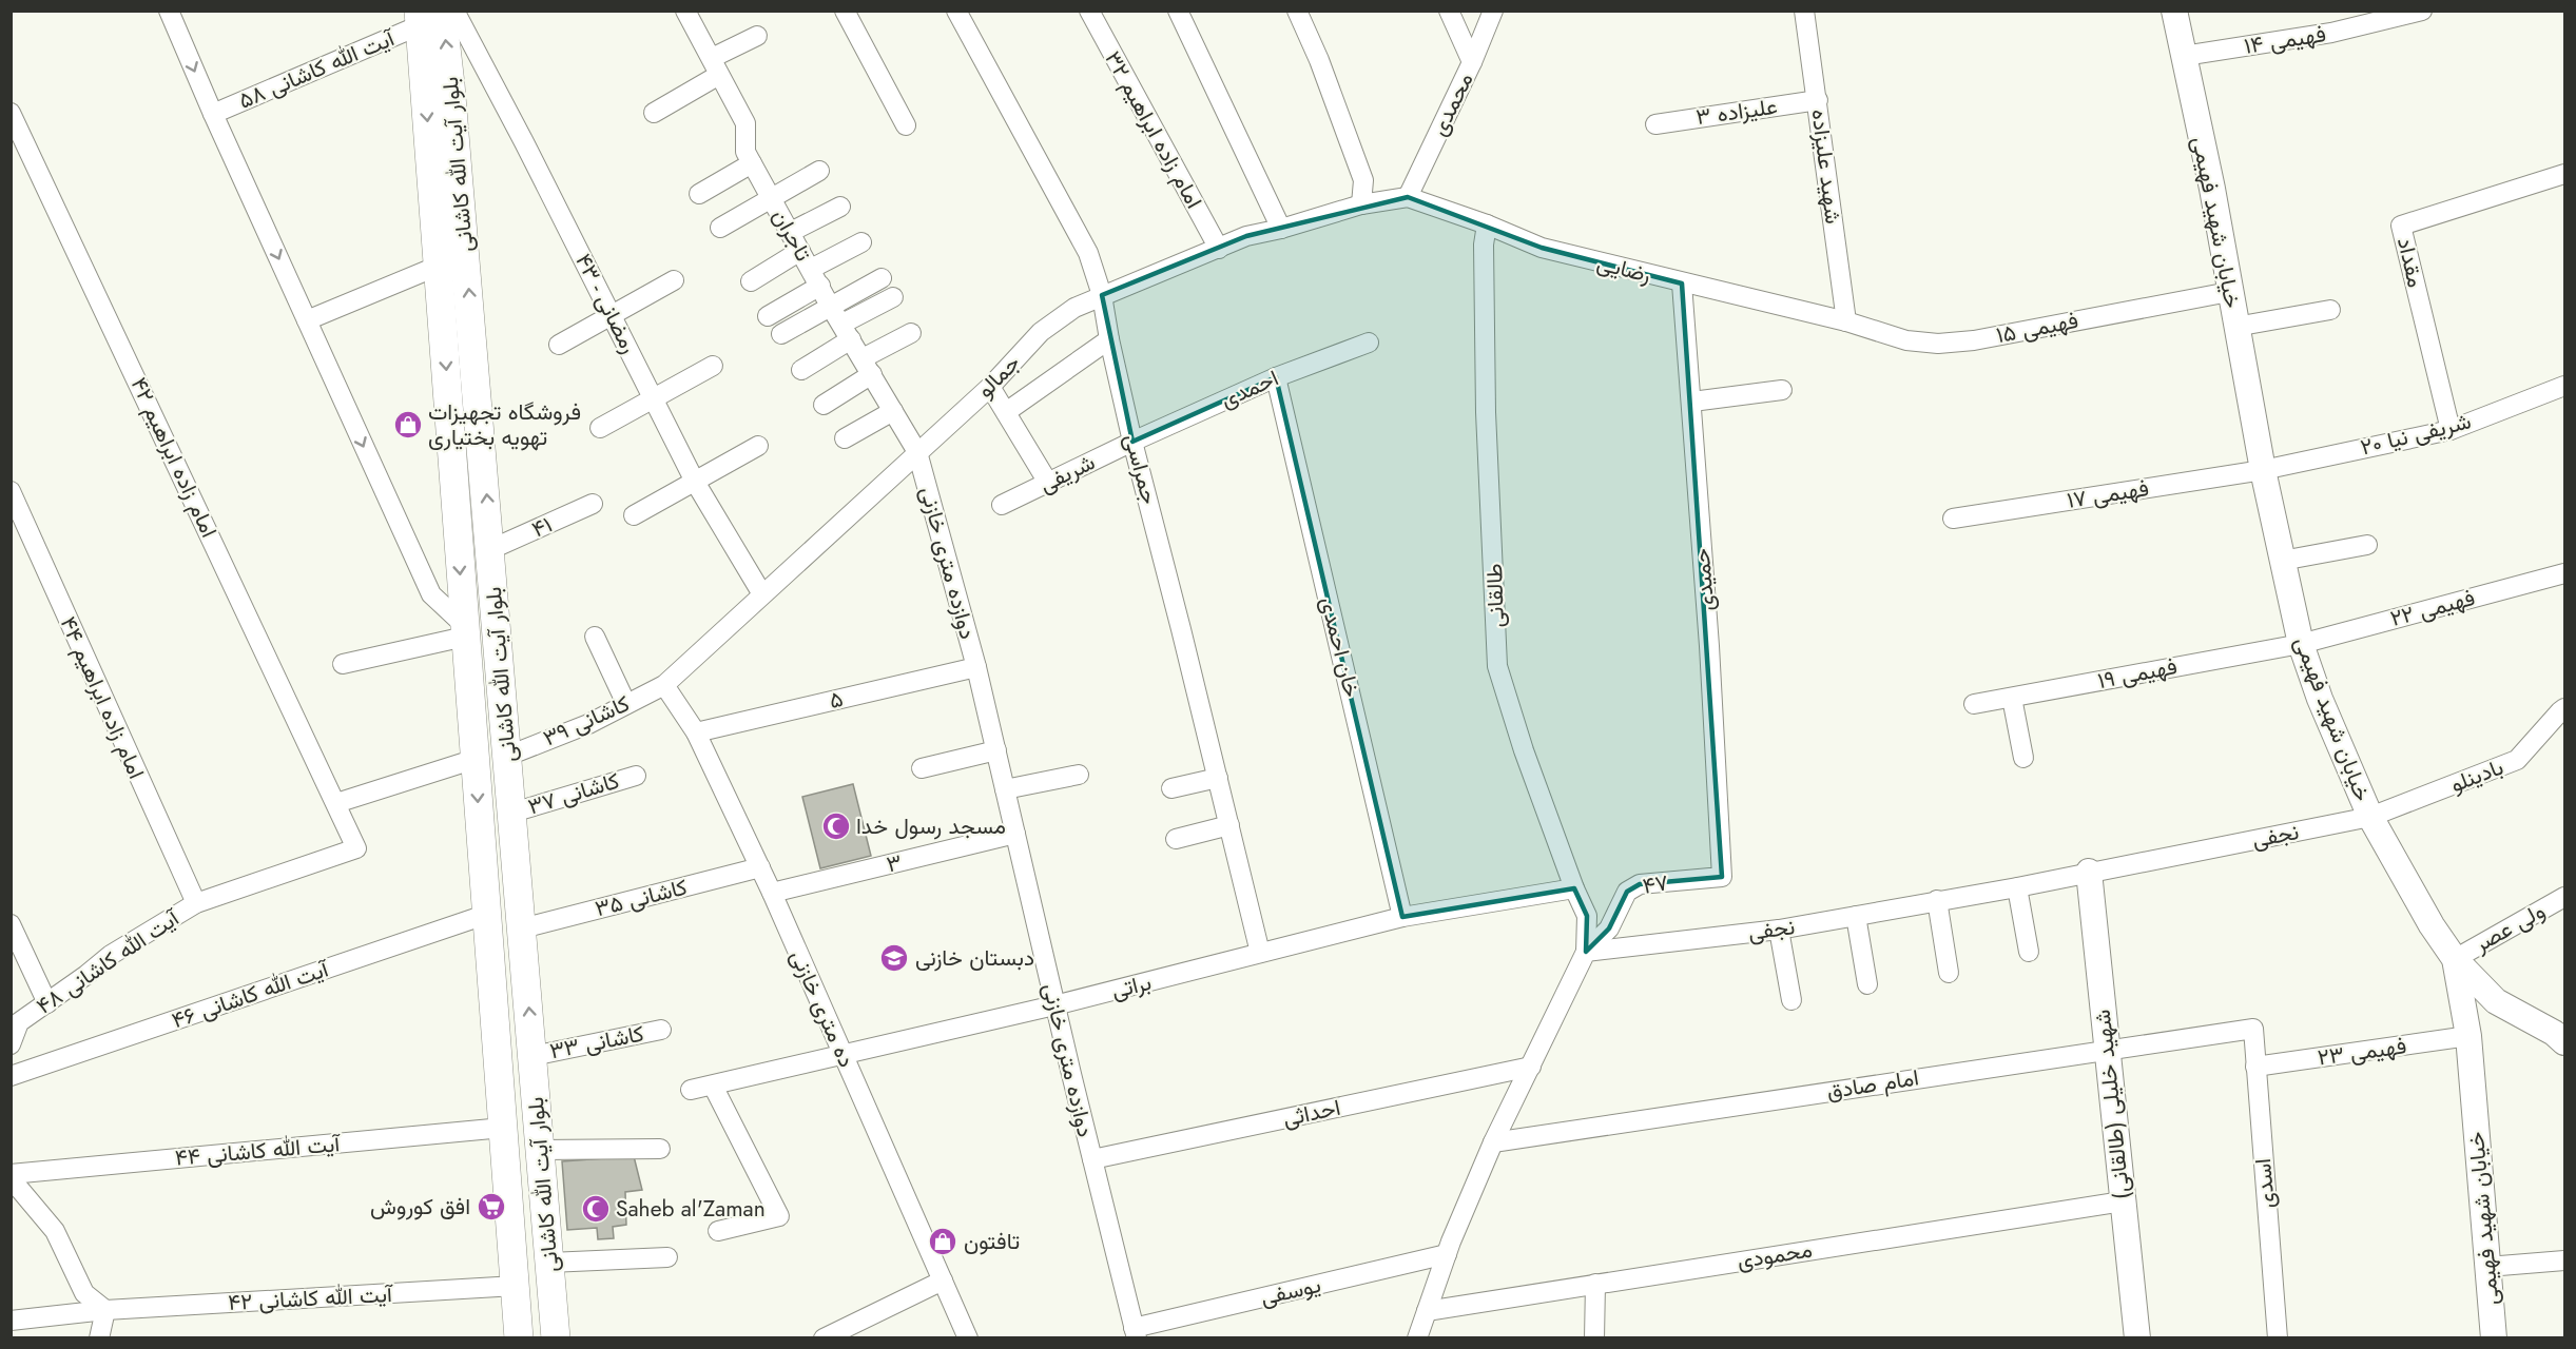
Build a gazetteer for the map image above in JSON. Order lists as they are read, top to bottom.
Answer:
{
  "streets": {
    "main road": ["بلوار آیت الله کاشانی"],
    "street": [
      "فهیمی ۱۴",
      "آیت الله کاشانی ۵۸",
      "محمدی",
      "علیزاده ۳",
      "امام زاده ابراهیم ۳۲",
      "شهید علیزاده",
      "خیابان شهید فهیمی",
      "تاجران",
      "مقداد",
      "رضایی",
      "رمضانی - ۴۳",
      "فهیمی ۱۵",
      "جمالو",
      "احمدی",
      "۲۰ شریفی نیا",
      "امام زاده ابراهیم ۴۲",
      "جمراسی",
      "شریفی",
      "فهیمی ۱۷",
      "۴۱",
      "دوازده متری خازنی",
      "حمیدی",
      "طالقانی",
      "فهیمی ۲۲",
      "خان احمدی",
      "فهیمی ۱۹",
      "امام زاده ابراهیم ۴۴",
      "۵",
      "کاشانی ۳۹",
      "بادینلو",
      "کاشانی ۳۷",
      "نجفی",
      "۳",
      "۴۷",
      "کاشانی ۳۵",
      "ولی عصر",
      "آیت الله کاشانی ۴۸",
      "براتی",
      "آیت الله کاشانی ۴۶",
      "ده متری خازنی",
      "کاشانی ۳۳",
      "فهیمی ۲۳",
      "امام صادق",
      "شهید خلیلی (طالقانی)",
      "احداثی",
      "آیت الله کاشانی ۴۴",
      "اسدی",
      "محمودی",
      "یوسفی",
      "آیت الله کاشانی ۴۲"
    ]
  },
  "crossings": [
    ["فهیمی ۱۴", "خیابان شهید فهیمی"],
    ["آیت الله کاشانی ۵۸", "بلوار آیت الله کاشانی"],
    ["محمدی", "رضایی"],
    ["محمدی", "جمالو"],
    ["علیزاده ۳", "شهید علیزاده"],
    ["امام زاده ابراهیم ۳۲", "جمالو"],
    ["بلوار آیت الله کاشانی", "۴۱"],
    ["بلوار آیت الله کاشانی", "کاشانی ۳۹"],
    ["بلوار آیت الله کاشانی", "کاشانی ۳۷"],
    ["بلوار آیت الله کاشانی", "کاشانی ۳۵"],
    ["بلوار آیت الله کاشانی", "آیت الله کاشانی ۴۶"],
    ["بلوار آیت الله کاشانی", "کاشانی ۳۳"],
    ["بلوار آیت الله کاشانی", "آیت الله کاشانی ۴۴"],
    ["بلوار آیت الله کاشانی", "آیت الله کاشانی ۴۲"],
    ["شهید علیزاده", "رضایی"],
    ["شهید علیزاده", "فهیمی ۱۵"],
    ["خیابان شهید فهیمی", "فهیمی ۱۵"],
    ["خیابان شهید فهیمی", "۲۰ شریفی نیا"],
    ["خیابان شهید فهیمی", "فهیمی ۱۷"],
    ["خیابان شهید فهیمی", "فهیمی ۲۲"],
    ["خیابان شهید فهیمی", "فهیمی ۱۹"],
    ["خیابان شهید فهیمی", "بادینلو"],
    ["خیابان شهید فهیمی", "نجفی"],
    ["خیابان شهید فهیمی", "ولی عصر"],
    ["خیابان شهید فهیمی", "فهیمی ۲۳"],
    ["تاجران", "جمالو"],
    ["تاجران", "دوازده متری خازنی"],
    ["مقداد", "۲۰ شریفی نیا"],
    ["رضایی", "فهیمی ۱۵"],
    ["رضایی", "جمالو"],
    ["رضایی", "حمیدی"],
    ["رضایی", "طالقانی"],
    ["رمضانی - ۴۳", "جمالو"],
    ["جمالو", "جمراسی"],
    ["جمالو", "دوازده متری خازنی"],
    ["جمالو", "کاشانی ۳۹"],
    ["جمالو", "ده متری خازنی"],
    ["احمدی", "جمراسی"],
    ["احمدی", "شریفی"],
    ["احمدی", "خان احمدی"],
    ["۲۰ شریفی نیا", "فهیمی ۱۷"],
    ["امام زاده ابراهیم ۴۲", "آیت الله کاشانی ۴۸"],
    ["جمراسی", "شریفی"],
    ["جمراسی", "براتی"],
    ["دوازده متری خازنی", "۵"],
    ["دوازده متری خازنی", "۳"],
    ["دوازده متری خازنی", "براتی"],
    ["دوازده متری خازنی", "احداثی"],
    ["دوازده متری خازنی", "یوسفی"],
    ["حمیدی", "۴۷"],
    ["طالقانی", "نجفی"],
    ["طالقانی", "۴۷"],
    ["طالقانی", "براتی"],
    ["فهیمی ۲۲", "فهیمی ۱۹"],
    ["خان احمدی", "براتی"],
    ["امام زاده ابراهیم ۴۴", "آیت الله کاشانی ۴۸"],
    ["۵", "ده متری خازنی"],
    ["کاشانی ۳۹", "ده متری خازنی"],
    ["بادینلو", "نجفی"],
    ["نجفی", "۴۷"],
    ["نجفی", "شهید خلیلی (طالقانی)"],
    ["۳", "ده متری خازنی"],
    ["کاشانی ۳۵", "ده متری خازنی"],
    ["براتی", "ده متری خازنی"],
    ["فهیمی ۲۳", "اسدی"],
    ["امام صادق", "شهید خلیلی (طالقانی)"],
    ["امام صادق", "اسدی"],
    ["شهید خلیلی (طالقانی)", "محمودی"]
  ],
  "places": {
    "shop": ["فروشگاه تجهیزات تهویه بختیاری", "تافتون"],
    "mosque": ["مسجد رسول خدا", "Saheb al'Zaman"],
    "school or university": ["دبستان خازنی"],
    "supermarket": ["افق کوروش"]
  }
}
